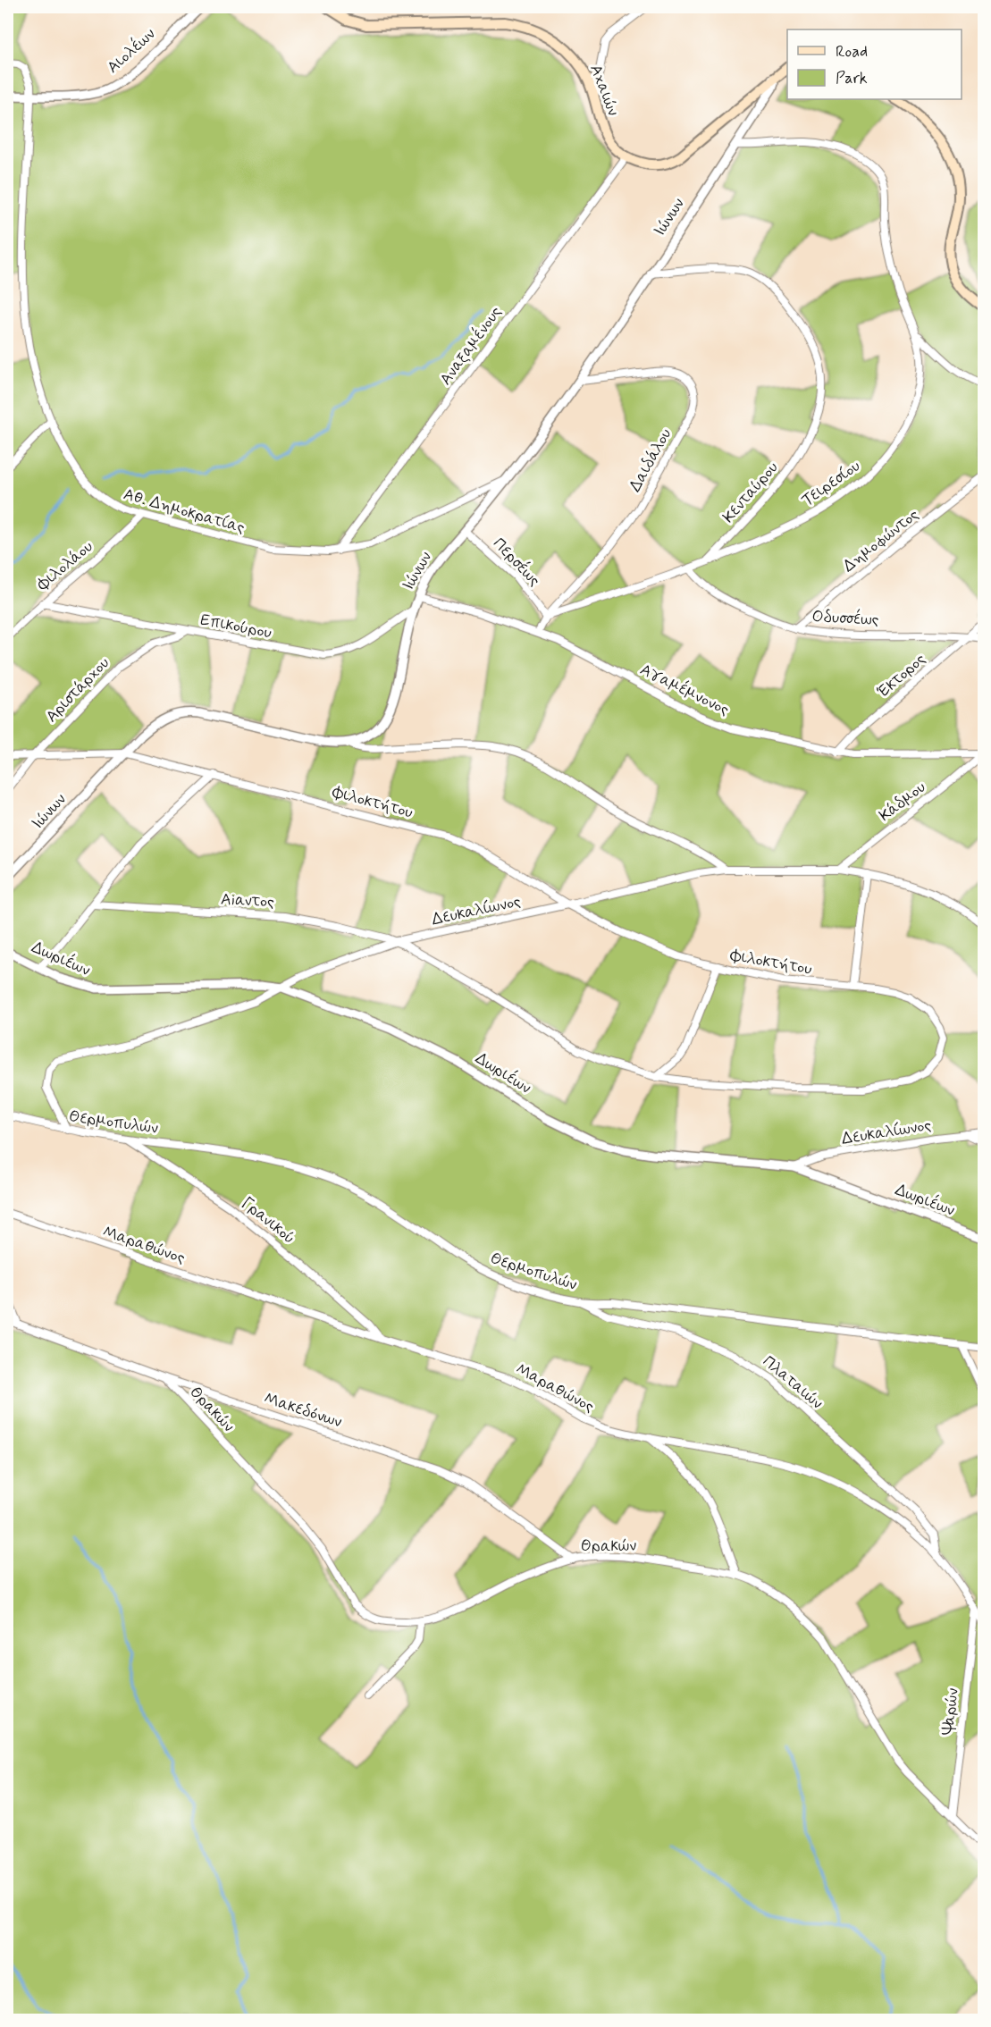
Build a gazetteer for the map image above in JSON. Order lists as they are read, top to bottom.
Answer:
{
  "streets": {
    "main road": ["Αχαιών"],
    "street": [
      "Αιολέων",
      "Ιώνων",
      "Αναξαμένους",
      "Δαιδάλου",
      "Τειρεσίου",
      "Κενταύρου",
      "Αθ. Δημοκρατίας",
      "Δημοφώντος",
      "Περσέως",
      "Φιλολάου",
      "Οδυσσέως",
      "Επικούρου",
      "Έκτορος",
      "Αριστάρχου",
      "Αγαμέμνονος",
      "Κάδμου",
      "Φιλοκτήτου",
      "Aiαντος",
      "Δευκαλίωνος",
      "Δωριέων",
      "Θερμοπυλών",
      "Γρανικού",
      "Μαραθώνος",
      "Πλαταιών",
      "Θρακών",
      "Μακεδόνων",
      "Ψαρών"
    ]
  },
  "crossings": [
    ["Αιολέων", "Αθ. Δημοκρατίας"],
    ["Αχαιών", "Ιώνων"],
    ["Αχαιών", "Αναξαμένους"],
    ["Ιώνων", "Δαιδάλου"],
    ["Ιώνων", "Τειρεσίου"],
    ["Ιώνων", "Κενταύρου"],
    ["Ιώνων", "Αθ. Δημοκρατίας"],
    ["Ιώνων", "Περσέως"],
    ["Ιώνων", "Επικούρου"],
    ["Ιώνων", "Αγαμέμνονος"],
    ["Ιώνων", "Φιλοκτήτου"],
    ["Αναξαμένους", "Αθ. Δημοκρατίας"],
    ["Δαιδάλου", "Τειρεσίου"],
    ["Δαιδάλου", "Περσέως"],
    ["Δαιδάλου", "Αγαμέμνονος"],
    ["Τειρεσίου", "Κενταύρου"],
    ["Τειρεσίου", "Περσέως"],
    ["Τειρεσίου", "Οδυσσέως"],
    ["Αθ. Δημοκρατίας", "Φιλολάου"],
    ["Δημοφώντος", "Οδυσσέως"],
    ["Φιλολάου", "Επικούρου"],
    ["Οδυσσέως", "Έκτορος"],
    ["Επικούρου", "Αριστάρχου"],
    ["Έκτορος", "Αγαμέμνονος"],
    ["Αριστάρχου", "Φιλοκτήτου"],
    ["Αγαμέμνονος", "Κάδμου"],
    ["Κάδμου", "Δευκαλίωνος"],
    ["Φιλοκτήτου", "Aiαντος"],
    ["Φιλοκτήτου", "Δευκαλίωνος"],
    ["Aiαντος", "Δευκαλίωνος"],
    ["Δευκαλίωνος", "Δωριέων"],
    ["Δευκαλίωνος", "Θερμοπυλών"],
    ["Θερμοπυλών", "Γρανικού"],
    ["Θερμοπυλών", "Πλαταιών"],
    ["Γρανικού", "Μαραθώνος"],
    ["Μαραθώνος", "Πλαταιών"],
    ["Μαραθώνος", "Ψαρών"],
    ["Θρακών", "Μακεδόνων"],
    ["Θρακών", "Ψαρών"]
  ],
  "legend": ["Road", "Park"]
}
